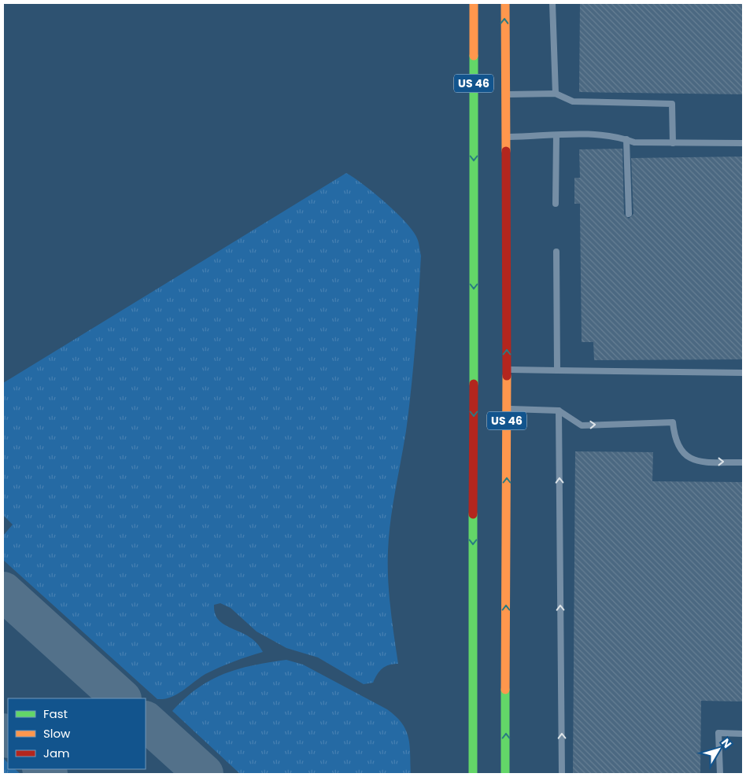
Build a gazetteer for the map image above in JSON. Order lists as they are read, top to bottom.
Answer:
{
  "streets": {
    "highway": ["US 46"]
  },
  "legend": ["Fast", "Slow", "Jam"],
  "north": "top right"
}
